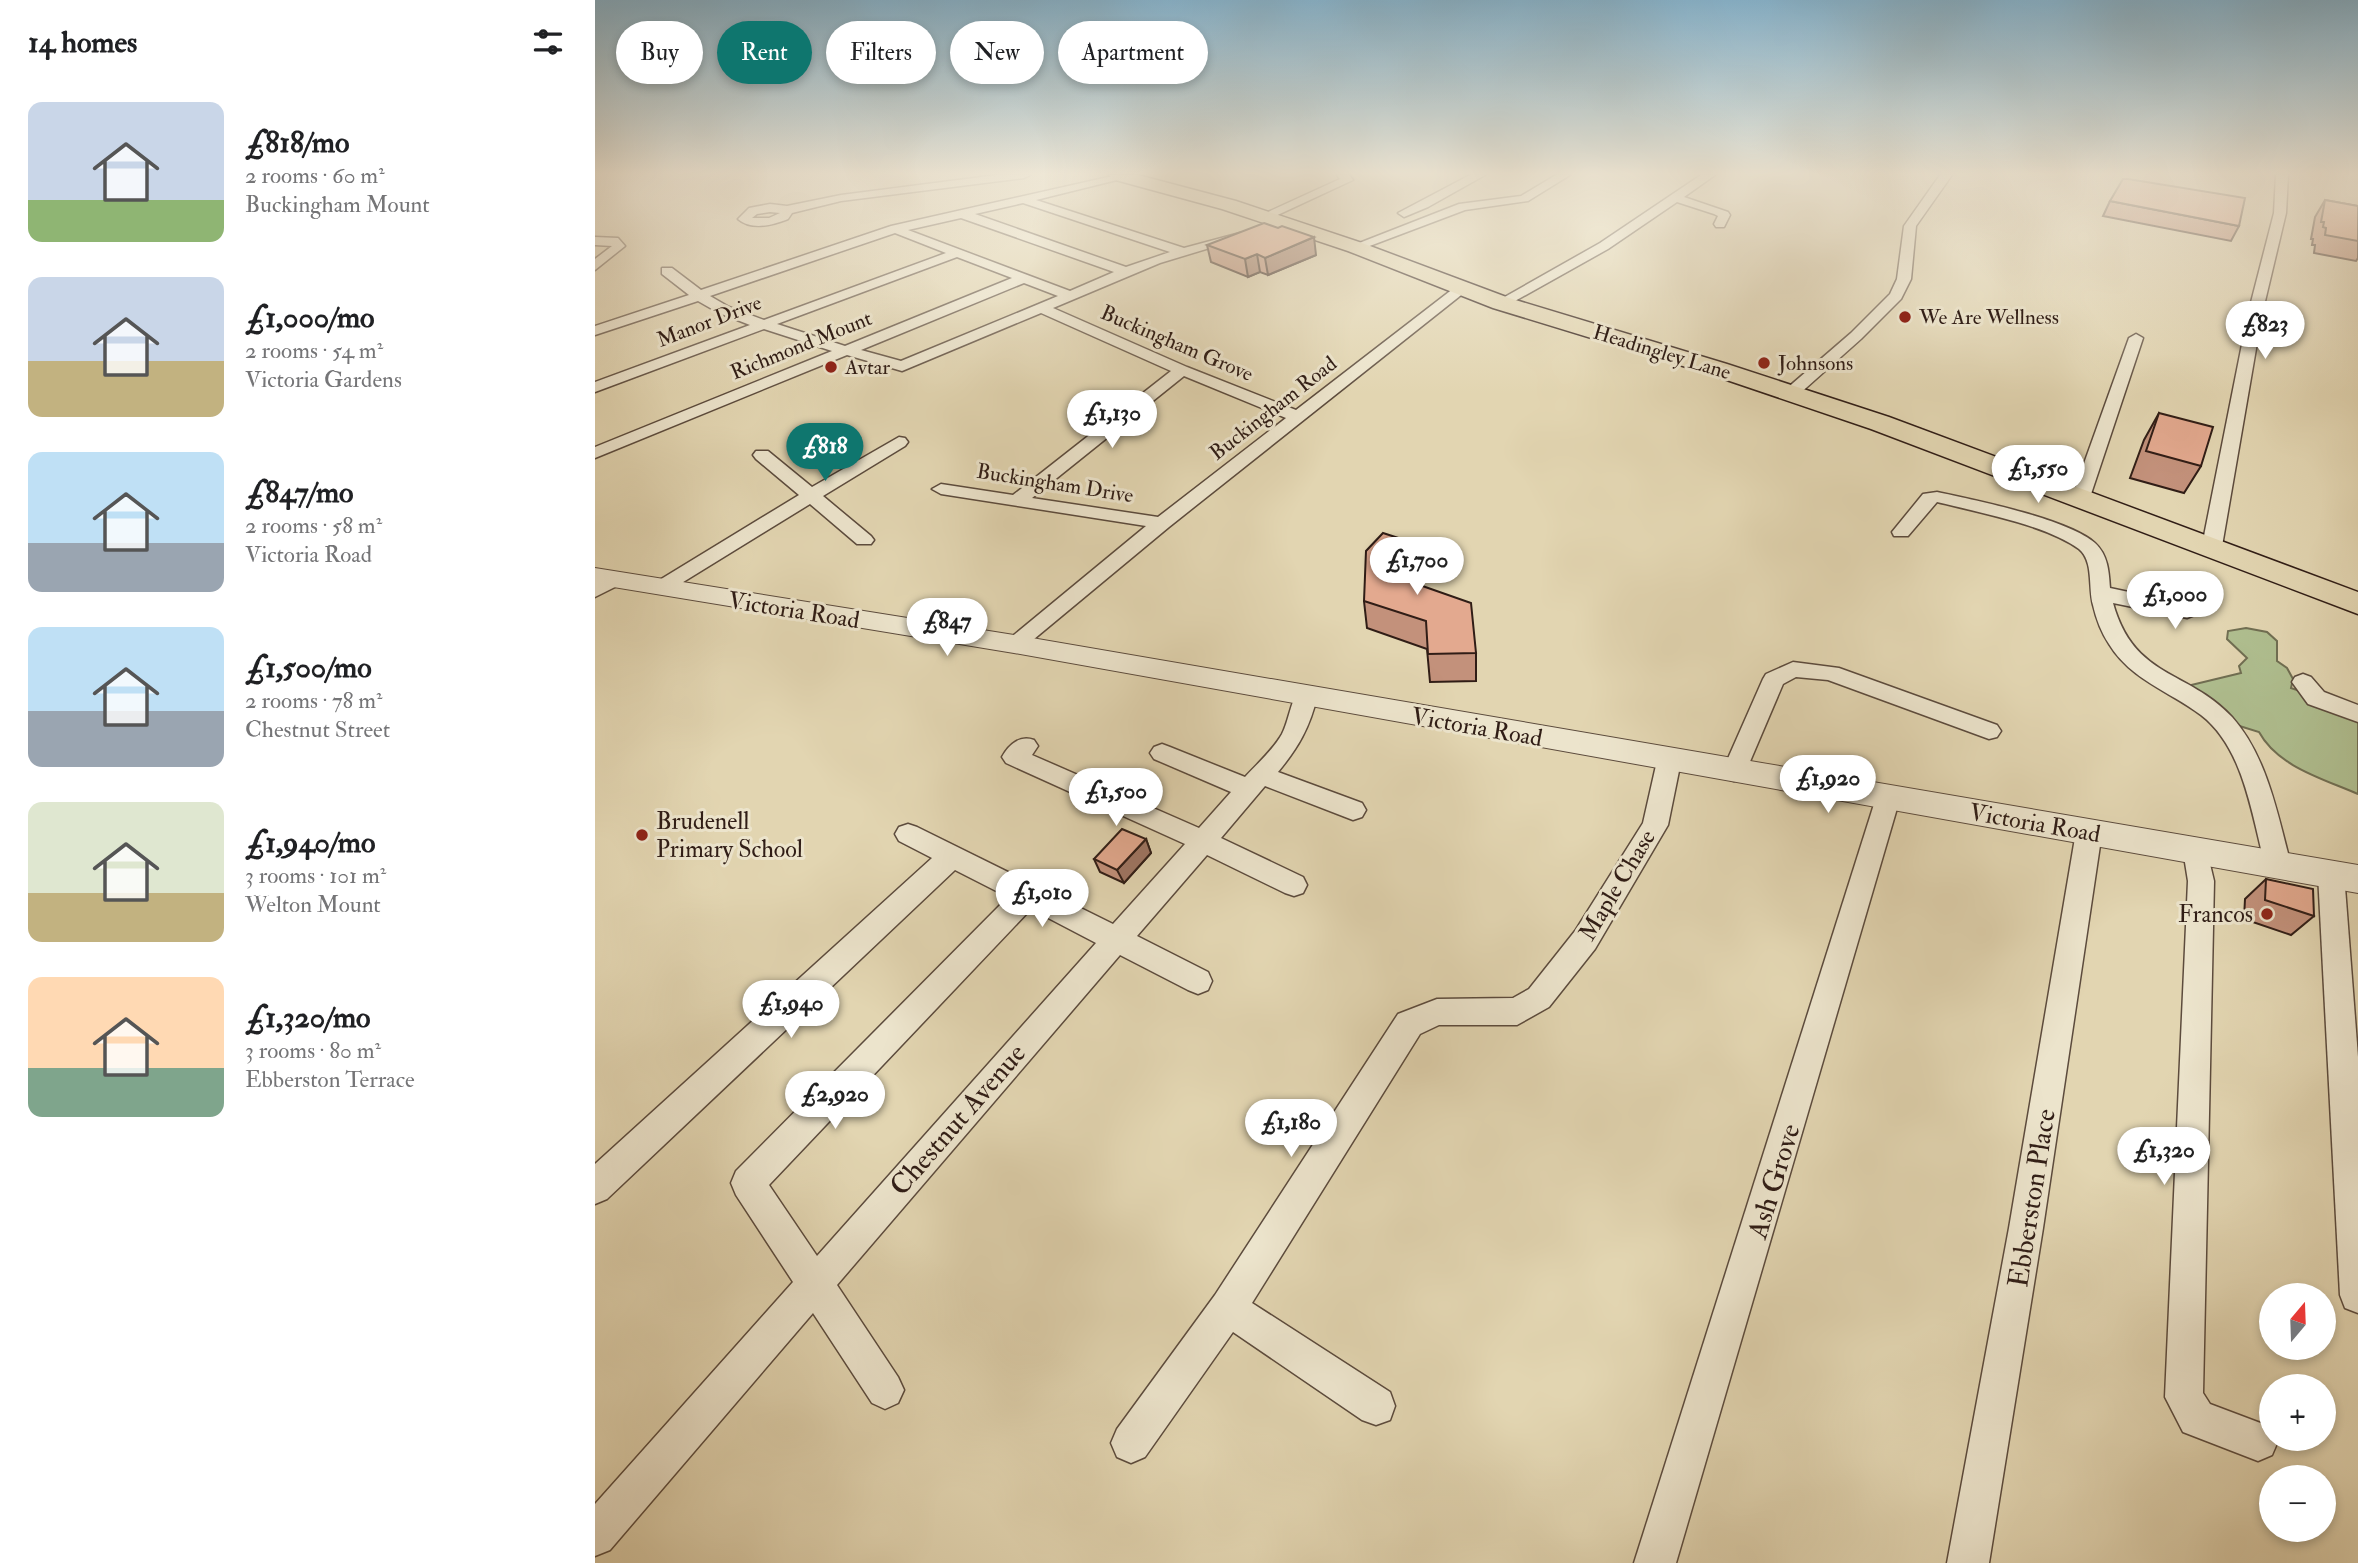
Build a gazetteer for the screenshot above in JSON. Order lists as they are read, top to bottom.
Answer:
{
  "streets": {
    "highway": ["Headingley Lane"],
    "street": [
      "Manor Drive",
      "Buckingham Grove",
      "Richmond Mount",
      "Buckingham Road",
      "Buckingham Drive",
      "Victoria Road",
      "Maple Chase",
      "Chestnut Avenue",
      "Ash Grove",
      "Ebberston Place"
    ]
  },
  "crossings": [
    ["Buckingham Grove", "Buckingham Road"],
    ["Headingley Lane", "Buckingham Road"],
    ["Buckingham Road", "Buckingham Drive"],
    ["Buckingham Road", "Victoria Road"],
    ["Victoria Road", "Maple Chase"],
    ["Victoria Road", "Chestnut Avenue"],
    ["Victoria Road", "Ash Grove"],
    ["Victoria Road", "Ebberston Place"]
  ],
  "places": [
    "We Are Wellness",
    "Johnsons",
    "Avtar",
    "Brudenell Primary School",
    "Francos"
  ],
  "north": "top",
  "page": {
    "heading": "14 homes",
    "chip": [
      "Buy",
      "Rent",
      "Filters",
      "New",
      "Apartment"
    ],
    "list": [
      {
        "name": "£818/mo",
        "note": "2 rooms · 60 m² · Buckingham Mount"
      },
      {
        "name": "£1,000/mo",
        "note": "2 rooms · 54 m² · Victoria Gardens"
      },
      {
        "name": "£847/mo",
        "note": "2 rooms · 58 m² · Victoria Road"
      },
      {
        "name": "£1,500/mo",
        "note": "2 rooms · 78 m² · Chestnut Street"
      },
      {
        "name": "£1,940/mo",
        "note": "3 rooms · 101 m² · Welton Mount"
      },
      {
        "name": "£1,320/mo",
        "note": "3 rooms · 80 m² · Ebberston Terrace"
      }
    ],
    "price": [
      "£823",
      "£1,130",
      "£818",
      "£1,550",
      "£1,700",
      "£1,000",
      "£847",
      "£1,920",
      "£1,500",
      "£1,010",
      "£1,940",
      "£2,920",
      "£1,180",
      "£1,320"
    ],
    "map_buttons": ["+", "−"]
  }
}
